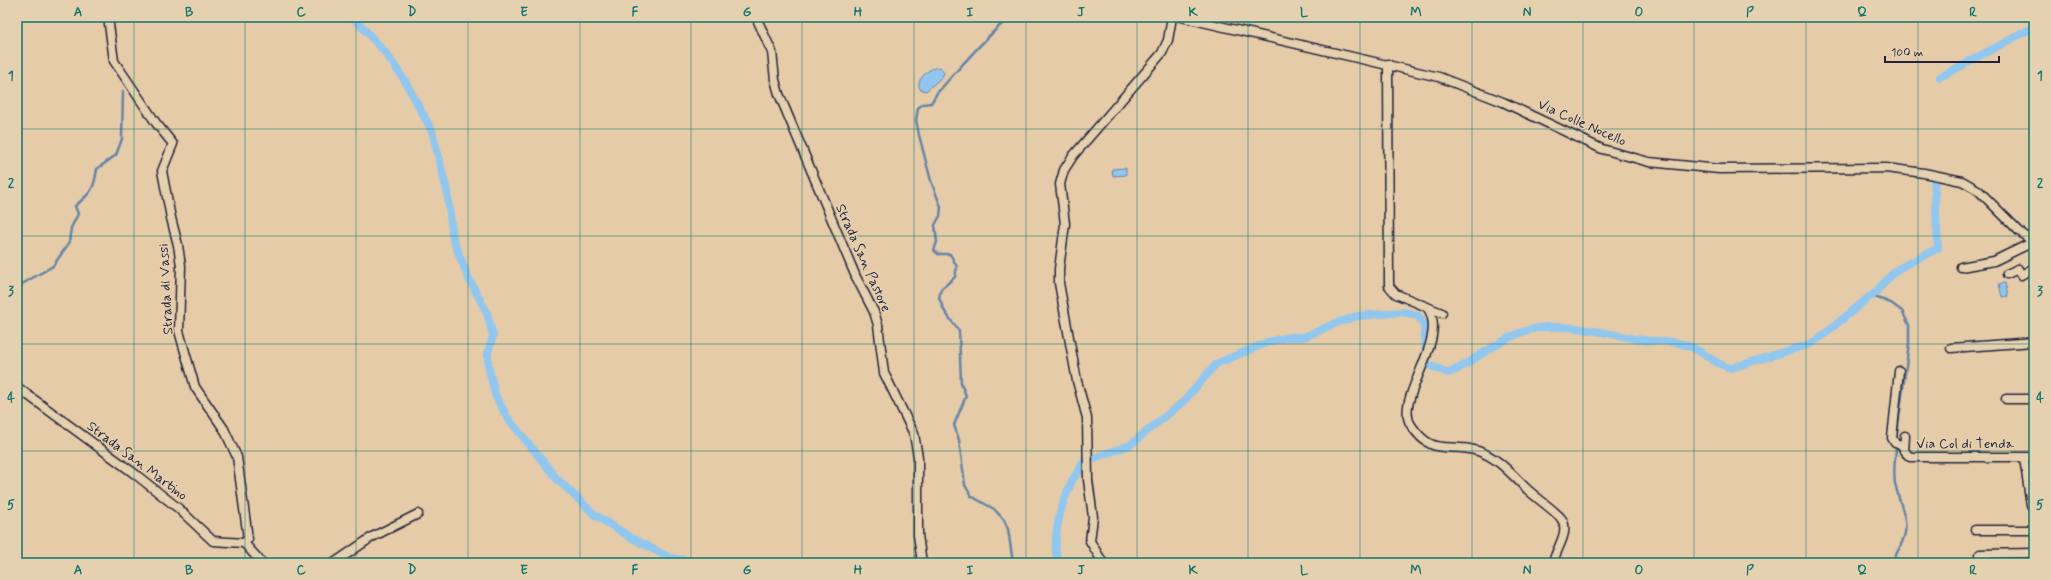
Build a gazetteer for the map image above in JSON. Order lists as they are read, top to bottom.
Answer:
{
  "streets": {
    "street": [
      "Via Colle Nocello",
      "Strada San Pastore",
      "Strada di Vassi",
      "Via Col di Tenda",
      "Strada San Martino"
    ]
  },
  "crossings": [
    ["Strada di Vassi", "Strada San Martino"]
  ],
  "scale_bar": "100 m",
  "grid": {
    "columns": [
      "A",
      "B",
      "C",
      "D",
      "E",
      "F",
      "G",
      "H",
      "I",
      "J",
      "K",
      "L",
      "M",
      "N",
      "O",
      "P",
      "Q",
      "R"
    ],
    "rows": [
      "1",
      "2",
      "3",
      "4",
      "5"
    ]
  }
}
